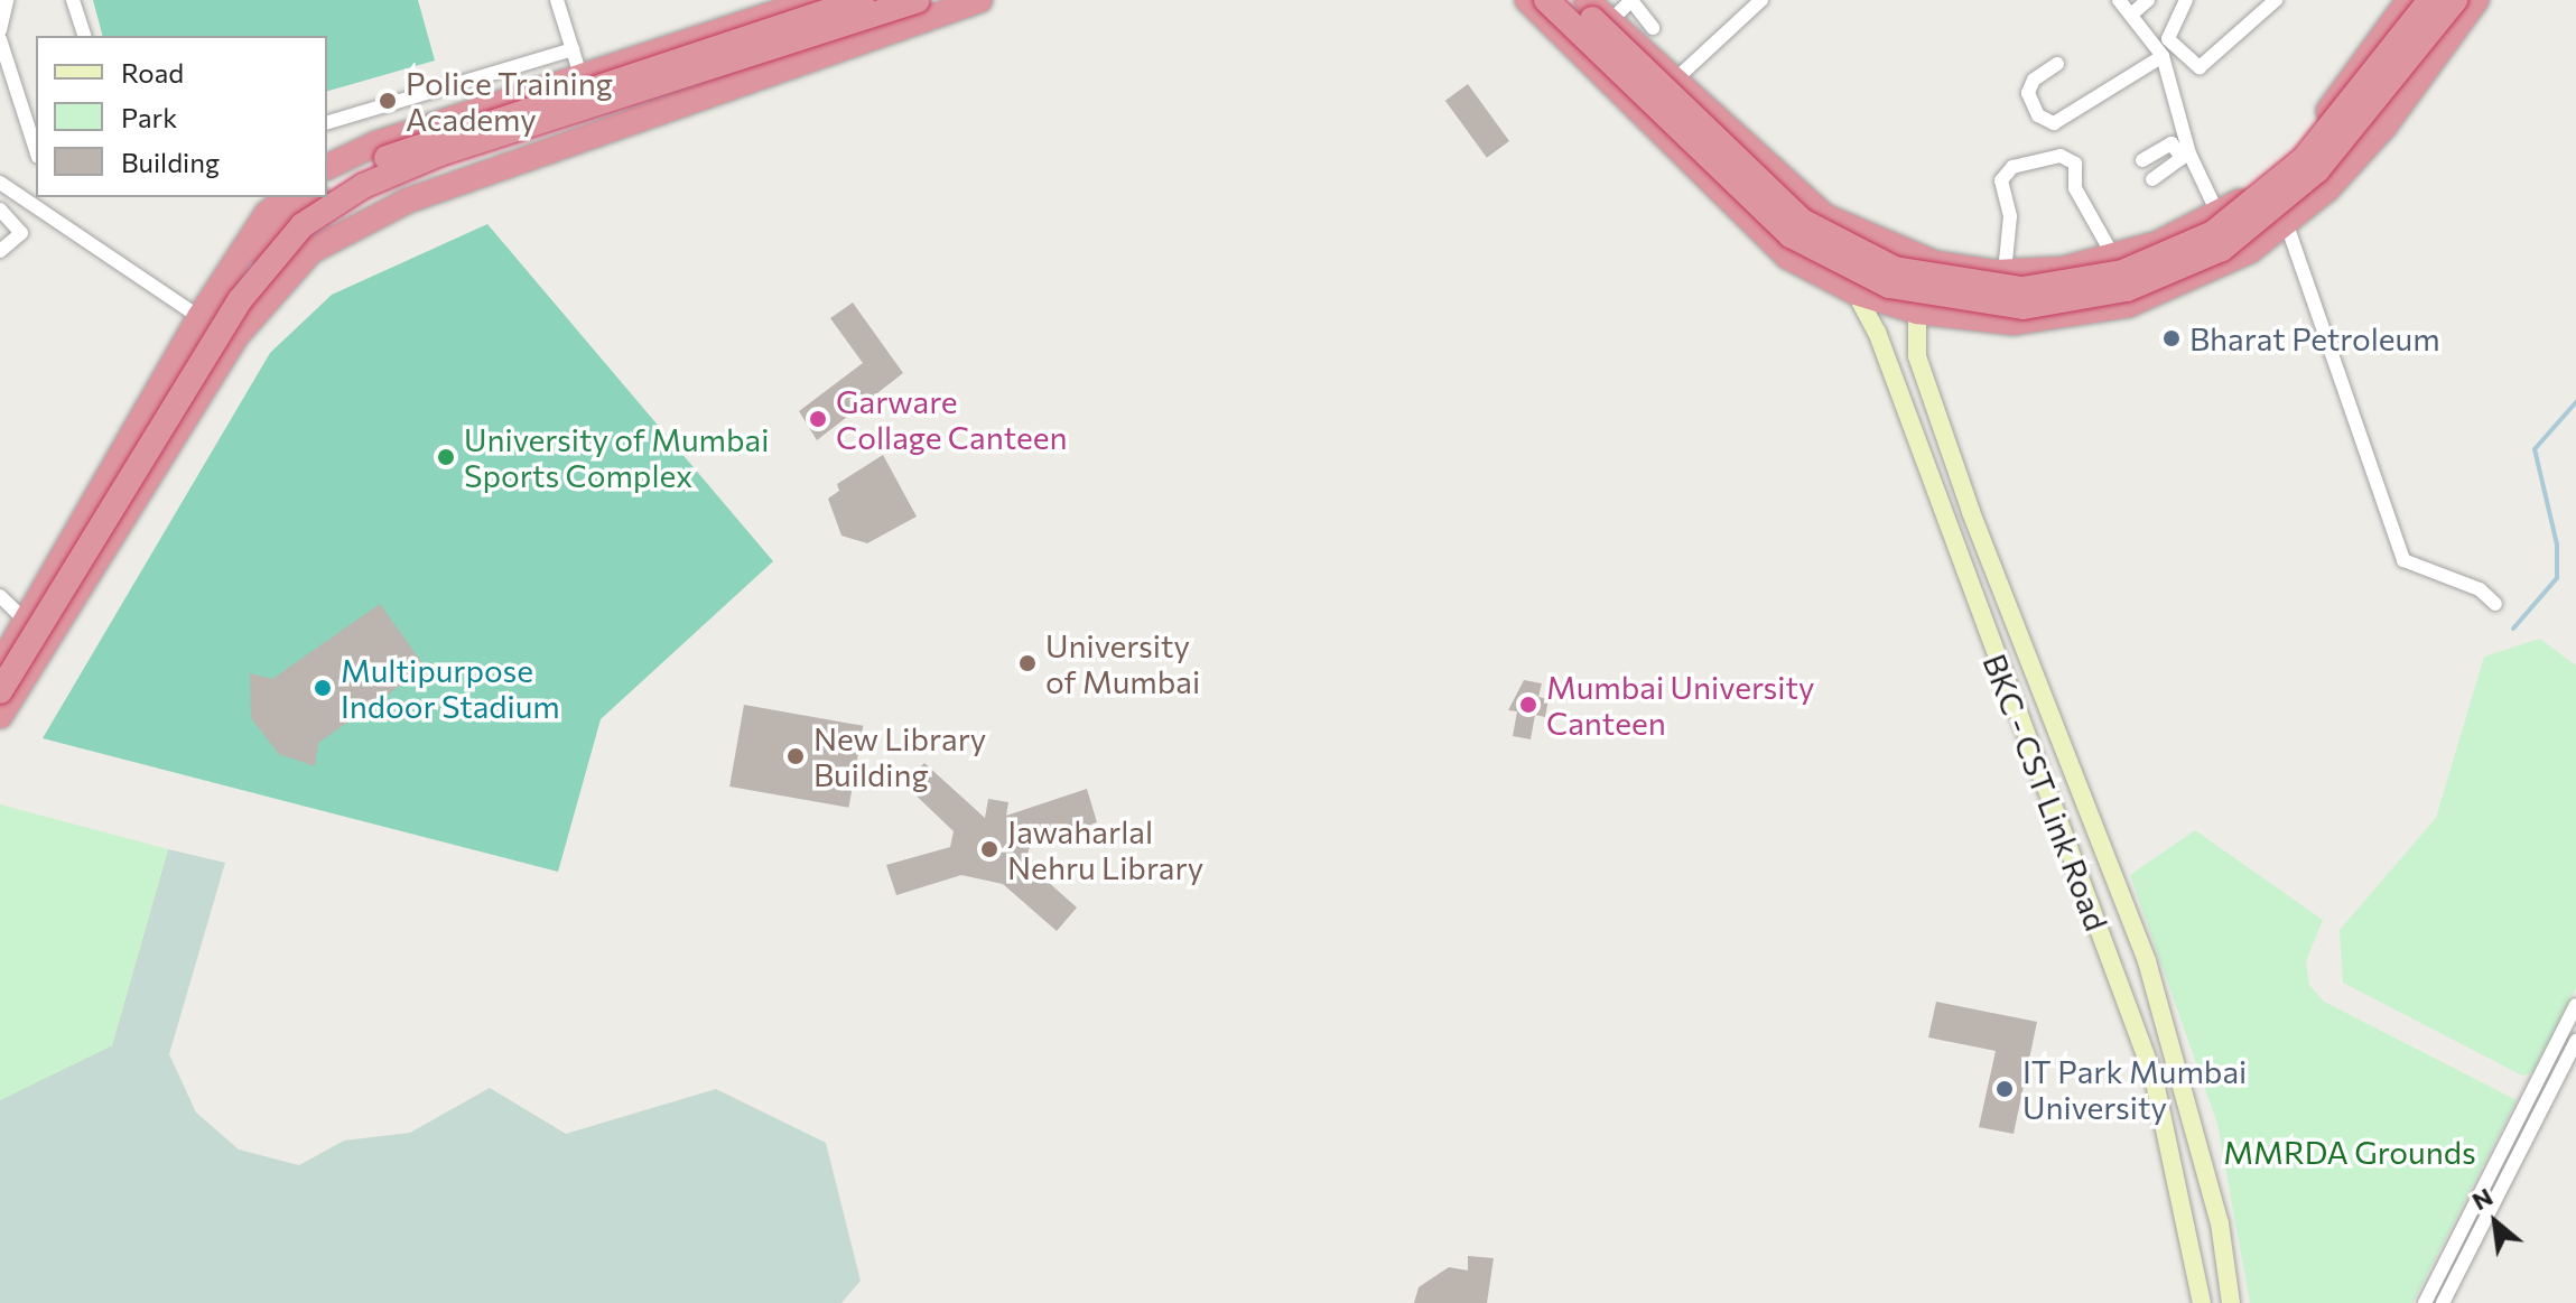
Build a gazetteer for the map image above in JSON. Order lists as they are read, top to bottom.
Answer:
{
  "streets": {
    "street": ["BKC - CST Link Road"]
  },
  "parks": ["MMRDA Grounds"],
  "places": [
    "Police Training Academy",
    "Bharat Petroleum",
    "Garware Collage Canteen",
    "University of Mumbai Sports Complex",
    "University of Mumbai",
    "Multipurpose Indoor Stadium",
    "Mumbai University Canteen",
    "New Library Building",
    "Jawaharlal Nehru Library",
    "IT Park Mumbai University"
  ],
  "legend": ["Road", "Park", "Building"],
  "north": "top left"
}
